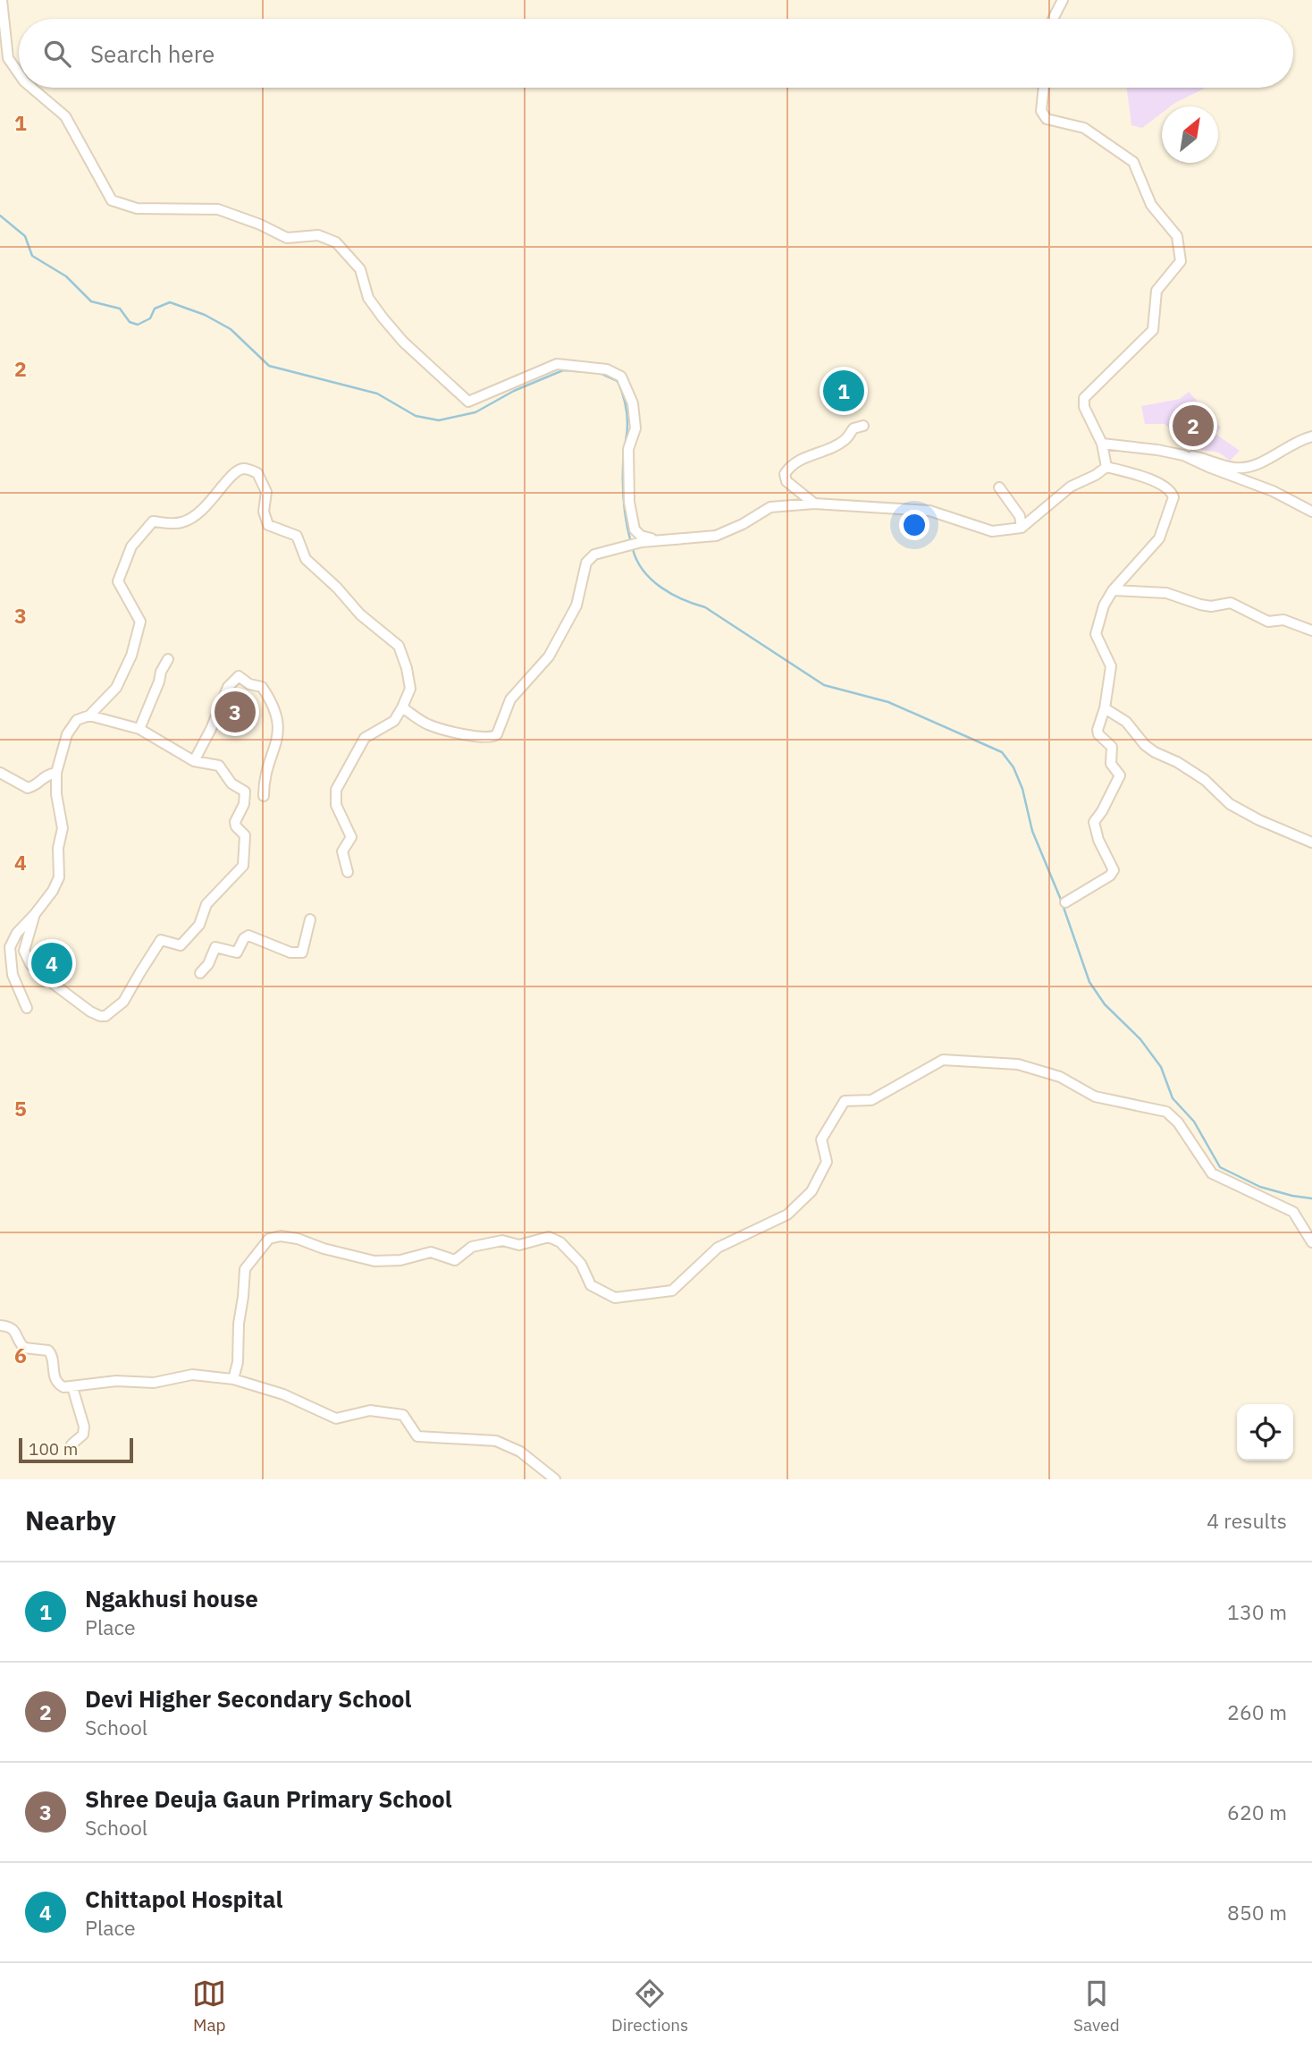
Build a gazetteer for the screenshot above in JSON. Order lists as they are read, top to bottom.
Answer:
{
  "scale_bar": "100 m",
  "north": "top right",
  "page": {
    "search": "Search here",
    "pins": [
      "1",
      "2",
      "3",
      "4"
    ],
    "scale": "100 m",
    "heading": ["Nearby", "4 results"],
    "list": [
      {
        "mark": "1",
        "name": "Ngakhusi house",
        "note": "Place",
        "value": "130 m"
      },
      {
        "mark": "2",
        "name": "Devi Higher Secondary School",
        "note": "School",
        "value": "260 m"
      },
      {
        "mark": "3",
        "name": "Shree Deuja Gaun Primary School",
        "note": "School",
        "value": "620 m"
      },
      {
        "mark": "4",
        "name": "Chittapol Hospital",
        "note": "Place",
        "value": "850 m"
      }
    ],
    "nav": ["Map", "Directions", "Saved"]
  },
  "grid": {
    "rows": [
      "1",
      "2",
      "3",
      "4",
      "5",
      "6"
    ]
  }
}
